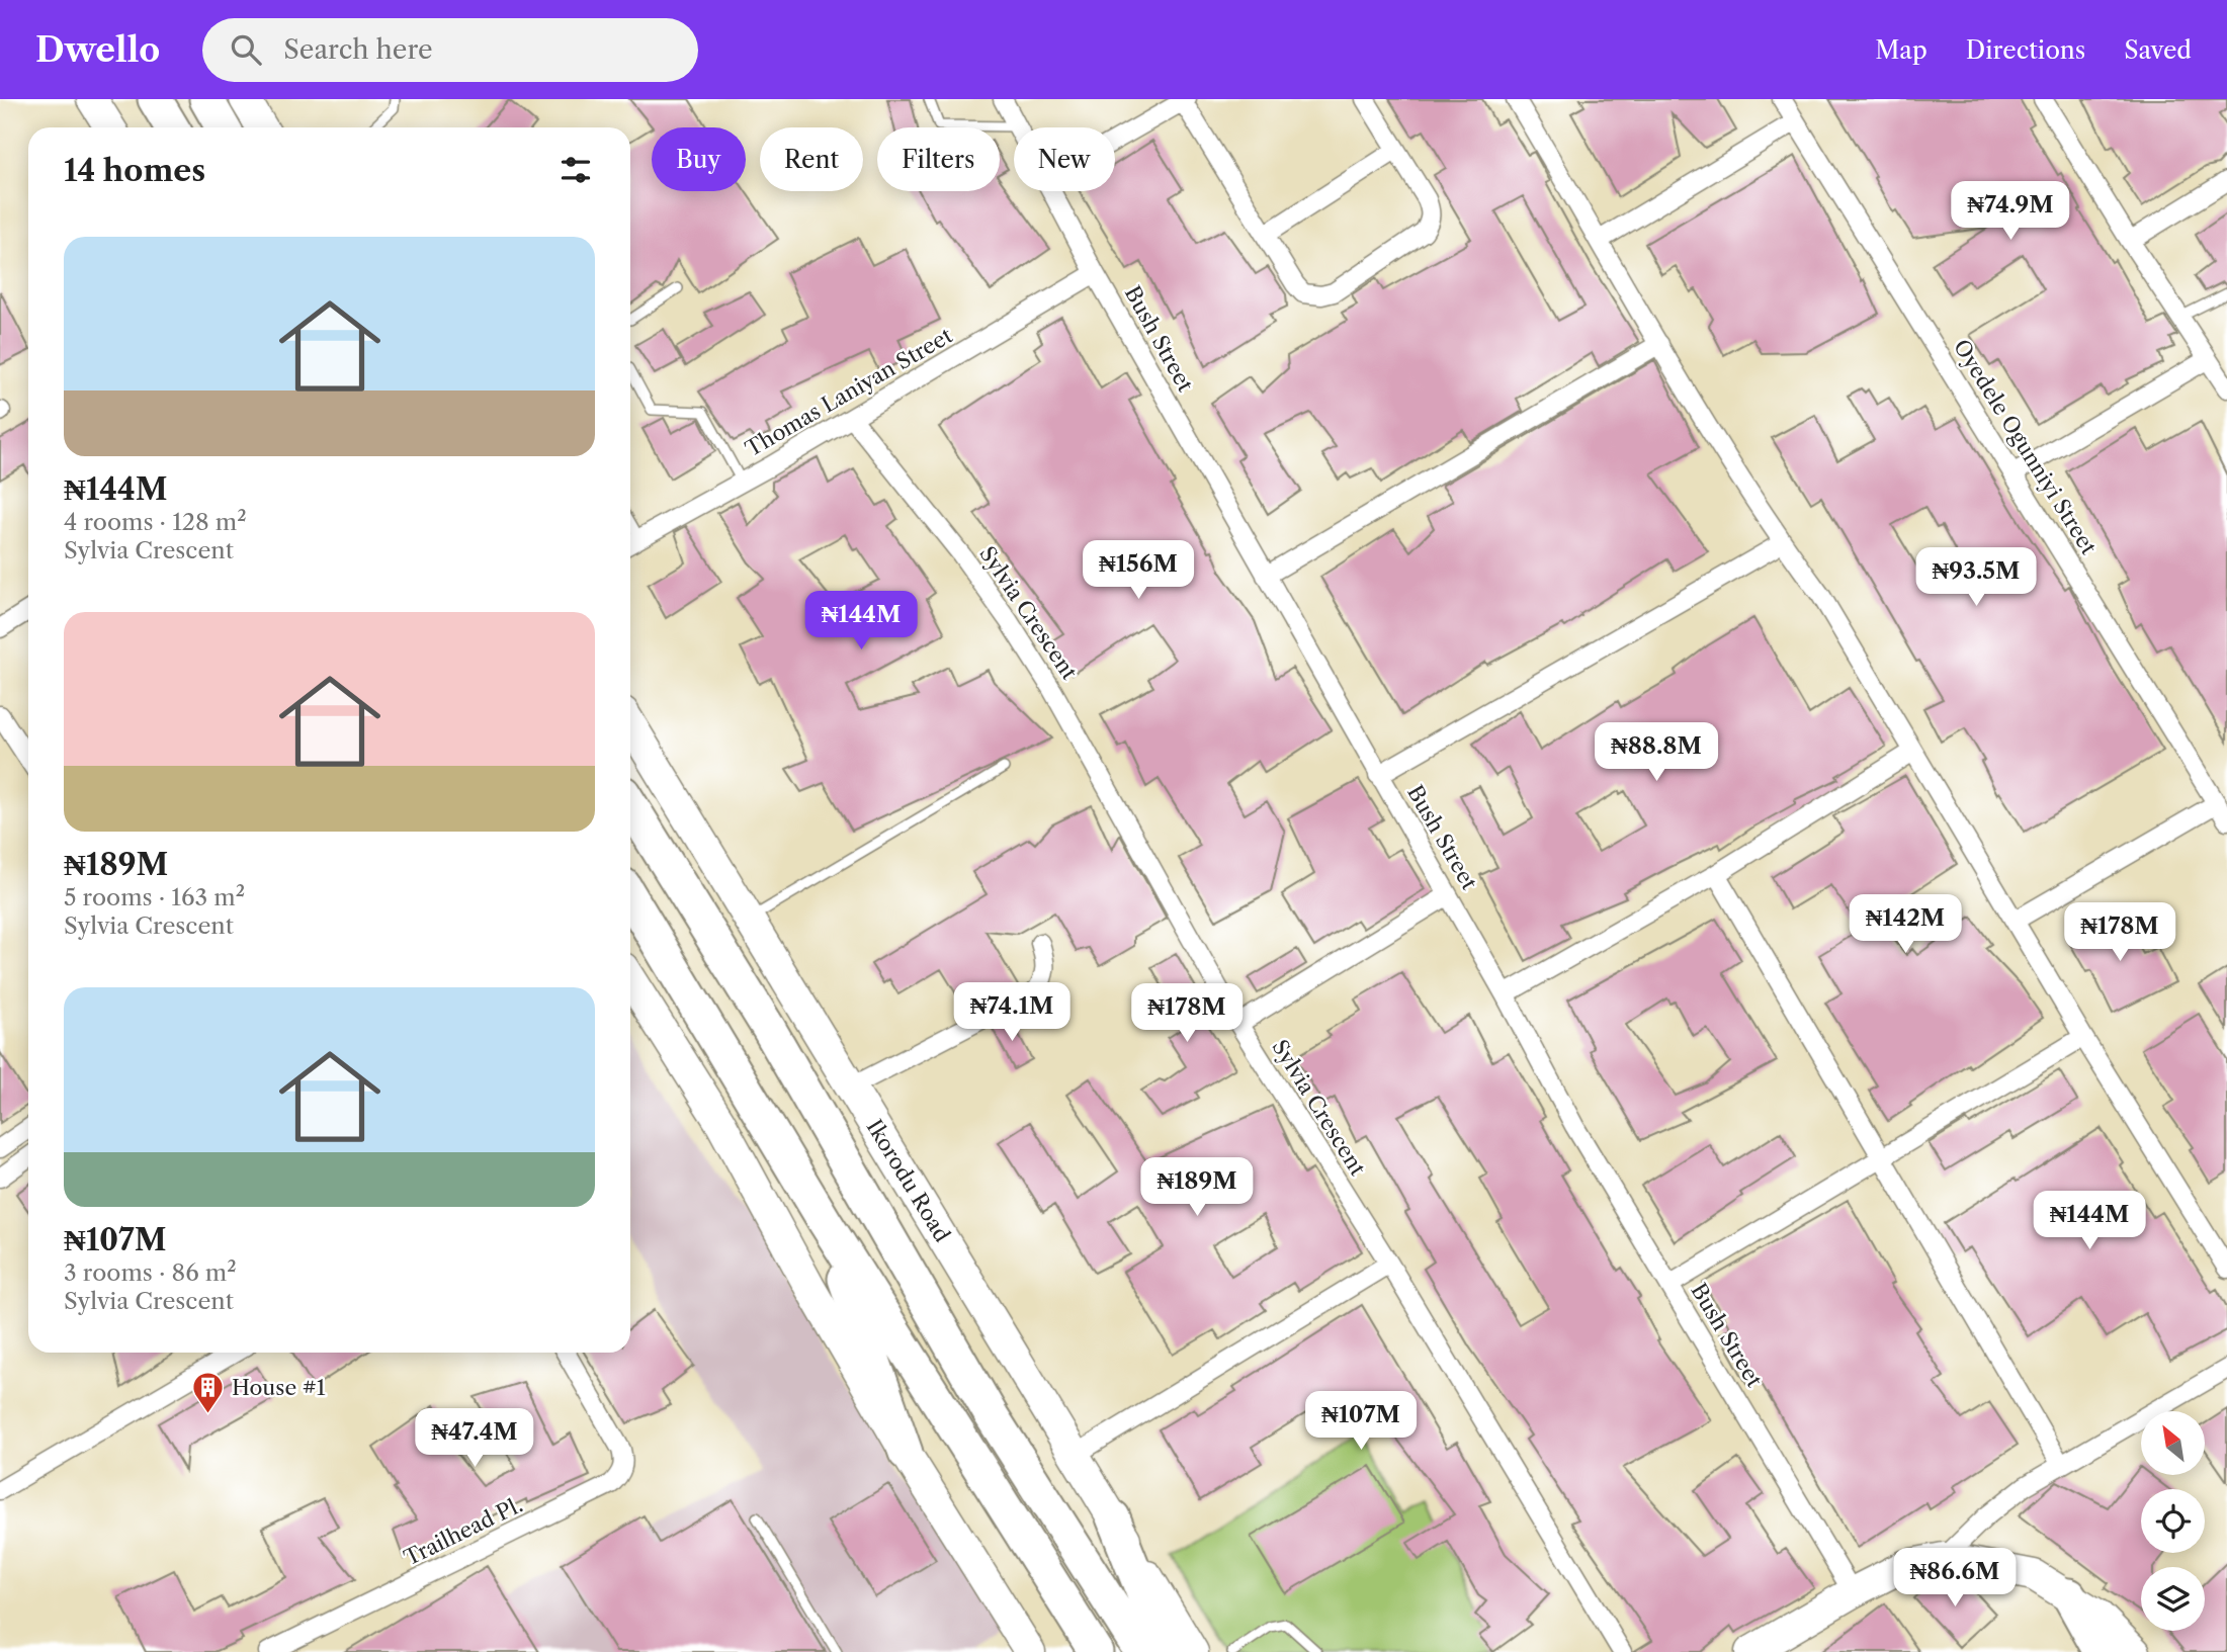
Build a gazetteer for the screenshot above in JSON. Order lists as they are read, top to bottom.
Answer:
{
  "streets": {
    "highway": ["Ikorodu Road"],
    "street": [
      "Bush Street",
      "Thomas Laniyan Street",
      "Oyedele Ogunniyi Street",
      "Sylvia Crescent",
      "Trailhead Pl."
    ]
  },
  "crossings": [
    ["Bush Street", "Thomas Laniyan Street"],
    ["Thomas Laniyan Street", "Sylvia Crescent"]
  ],
  "places": {
    "building": ["House #1"]
  },
  "north": "top left",
  "page": {
    "header": "Dwello",
    "search": "Search here",
    "nav": ["Map", "Directions", "Saved"],
    "chip": [
      "Buy",
      "Rent",
      "Filters",
      "New"
    ],
    "heading": "14 homes",
    "price": [
      "₦74.9M",
      "₦156M",
      "₦93.5M",
      "₦144M",
      "₦88.8M",
      "₦142M",
      "₦178M",
      "₦74.1M",
      "₦178M",
      "₦189M",
      "₦144M",
      "₦107M",
      "₦47.4M",
      "₦86.6M"
    ],
    "list": [
      {
        "name": "₦144M",
        "note": "4 rooms · 128 m² · Sylvia Crescent"
      },
      {
        "name": "₦189M",
        "note": "5 rooms · 163 m² · Sylvia Crescent"
      },
      {
        "name": "₦107M",
        "note": "3 rooms · 86 m² · Sylvia Crescent"
      }
    ]
  }
}
